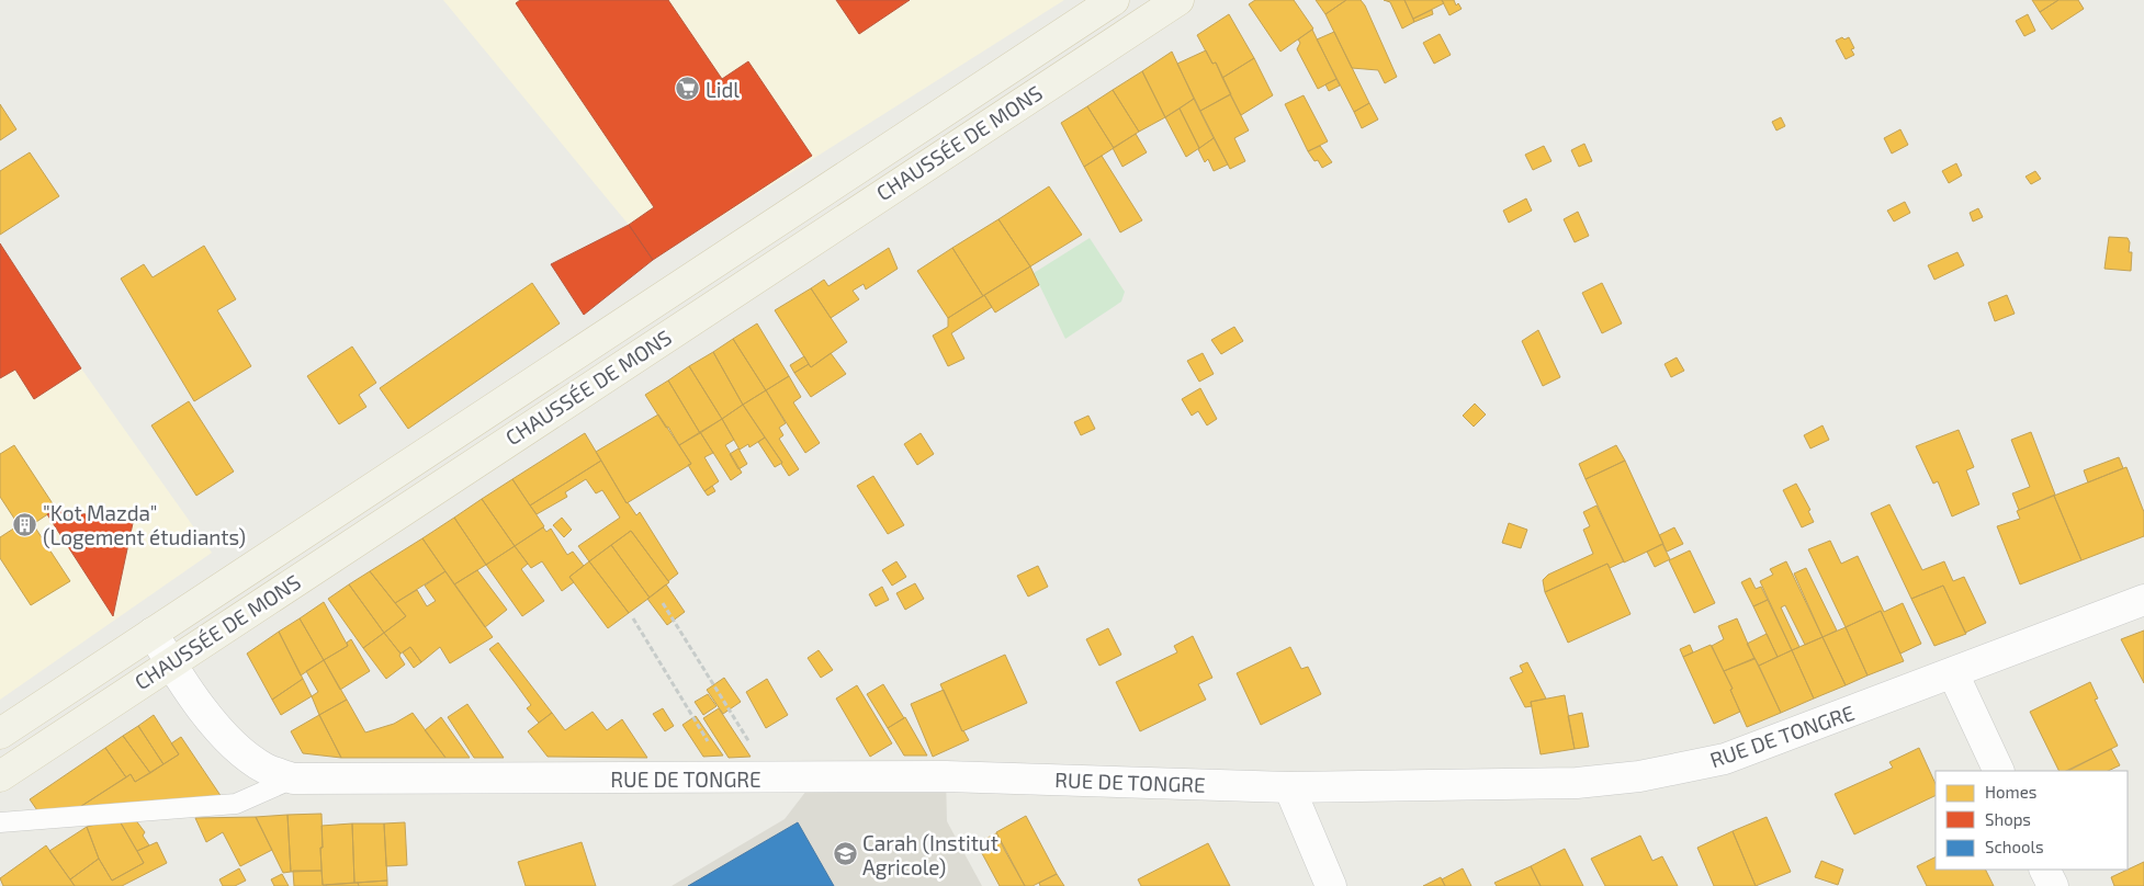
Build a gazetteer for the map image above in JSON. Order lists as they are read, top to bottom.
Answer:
{
  "streets": {
    "main road": ["CHAUSSÉE DE MONS"],
    "street": ["RUE DE TONGRE"]
  },
  "crossings": [
    ["CHAUSSÉE DE MONS", "RUE DE TONGRE"]
  ],
  "places": {
    "supermarket": ["Lidl"],
    "building": ["\"Kot Mazda\" (Logement étudiants)"],
    "school or university": ["Carah (Institut Agricole)"]
  },
  "legend": ["Homes", "Shops", "Schools"]
}
